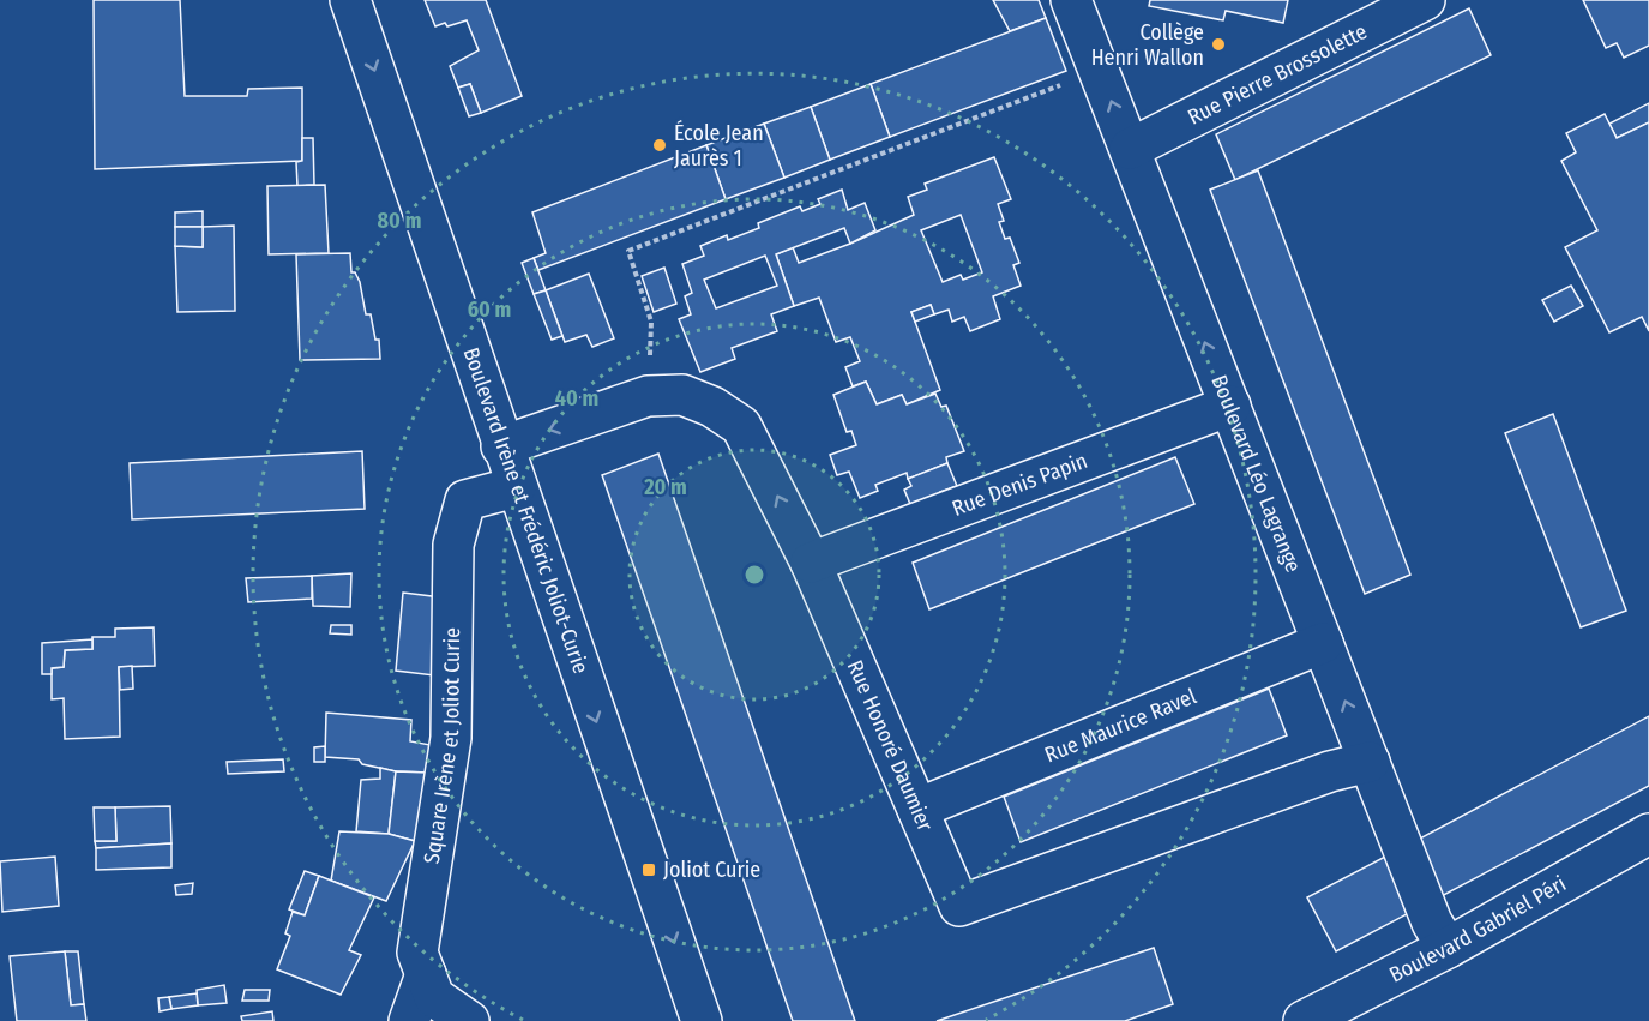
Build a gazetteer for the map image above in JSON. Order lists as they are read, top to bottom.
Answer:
{
  "streets": {
    "street": [
      "Rue Pierre Brossolette",
      "Boulevard Léo Lagrange",
      "Rue Denis Papin",
      "Boulevard Irène et Frédéric Joliot-Curie",
      "Rue Maurice Ravel",
      "Square Irène et Joliot Curie",
      "Rue Honoré Daumier",
      "Boulevard Gabriel Péri"
    ]
  },
  "crossings": [
    ["Rue Pierre Brossolette", "Boulevard Léo Lagrange"],
    ["Boulevard Léo Lagrange", "Rue Denis Papin"],
    ["Boulevard Léo Lagrange", "Rue Maurice Ravel"],
    ["Boulevard Léo Lagrange", "Rue Honoré Daumier"],
    ["Boulevard Léo Lagrange", "Boulevard Gabriel Péri"],
    ["Rue Denis Papin", "Rue Honoré Daumier"],
    ["Boulevard Irène et Frédéric Joliot-Curie", "Square Irène et Joliot Curie"],
    ["Boulevard Irène et Frédéric Joliot-Curie", "Rue Honoré Daumier"],
    ["Rue Maurice Ravel", "Rue Honoré Daumier"]
  ],
  "one_way": ["Boulevard Léo Lagrange", "Boulevard Irène et Frédéric Joliot-Curie"],
  "places": {
    "other": ["Collège Henri Wallon", "École Jean Jaurès 1"],
    "transit": ["Joliot Curie"]
  },
  "rings": [
    "80 m",
    "60 m",
    "40 m",
    "20 m"
  ]
}
